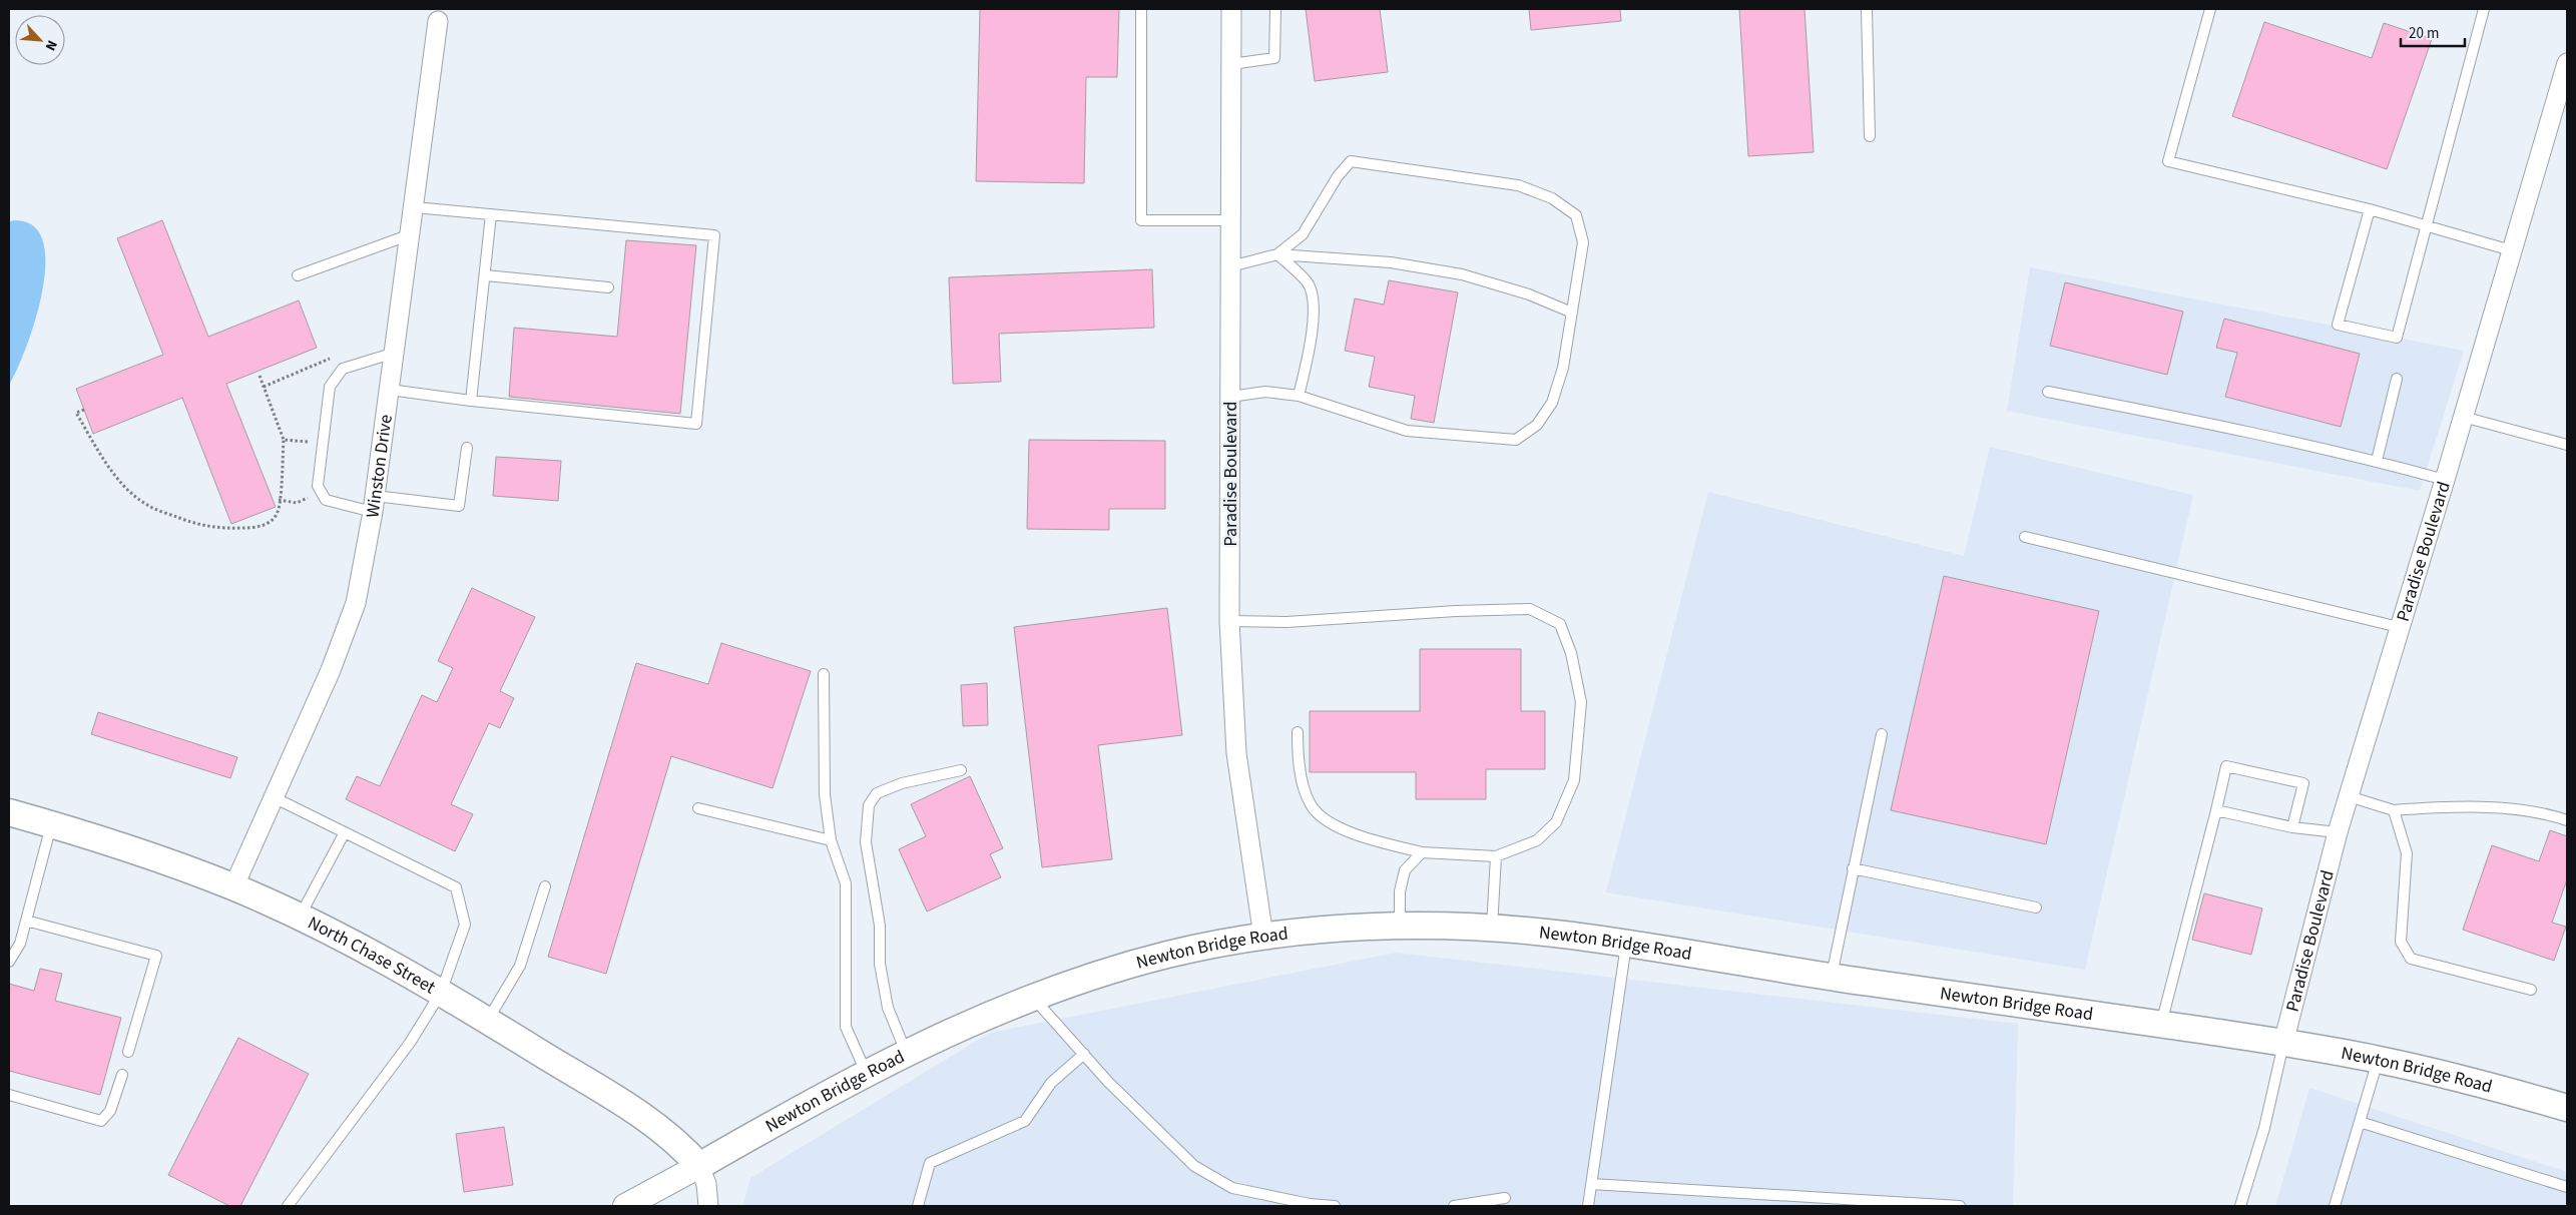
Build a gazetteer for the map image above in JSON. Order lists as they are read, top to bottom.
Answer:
{
  "streets": {
    "main road": ["Newton Bridge Road", "North Chase Street"],
    "street": ["Winston Drive", "Paradise Boulevard"]
  },
  "crossings": [
    ["Winston Drive", "North Chase Street"],
    ["Paradise Boulevard", "Newton Bridge Road"],
    ["Newton Bridge Road", "North Chase Street"]
  ],
  "scale_bar": "20 m",
  "north": "bottom right"
}
